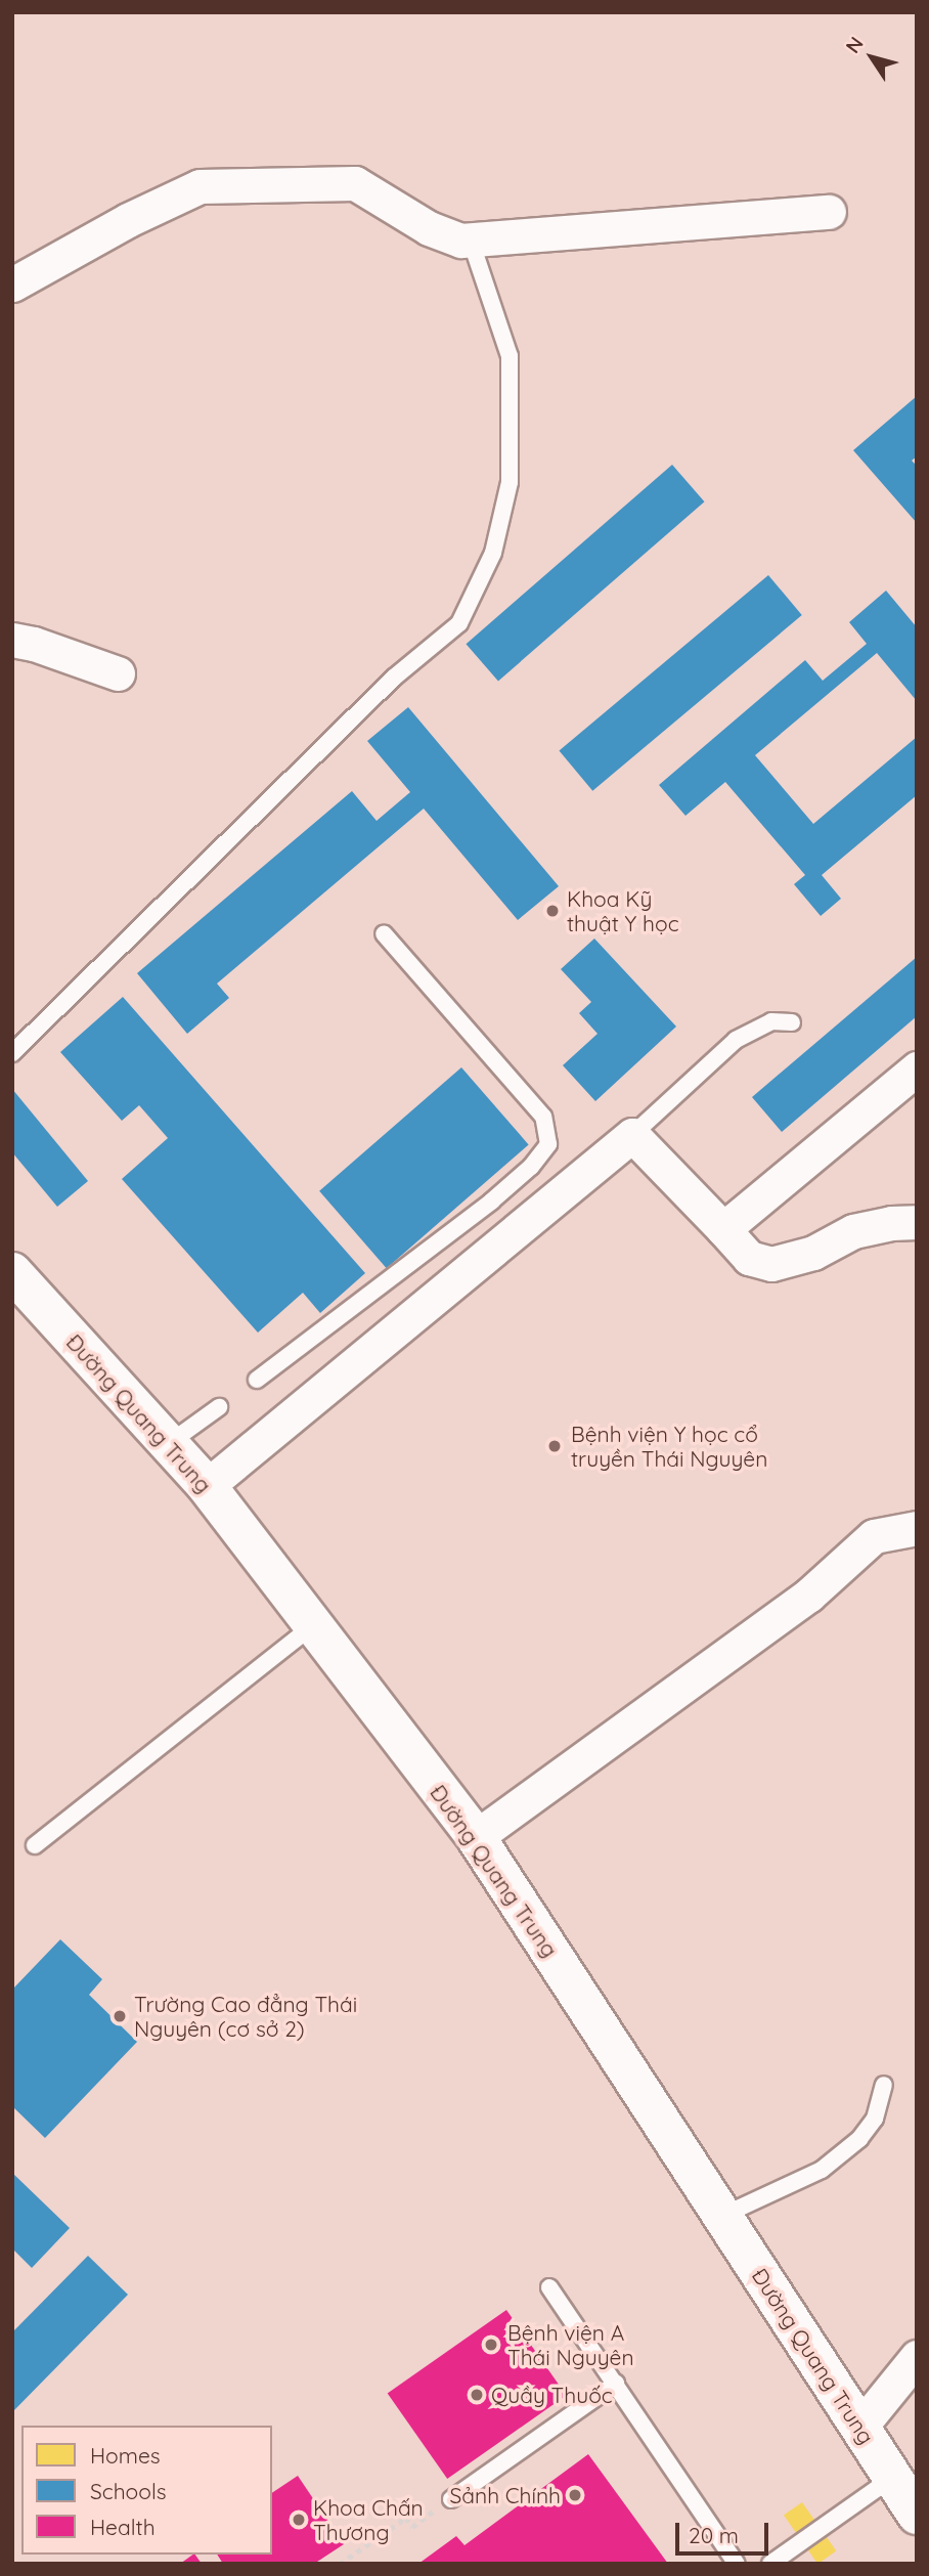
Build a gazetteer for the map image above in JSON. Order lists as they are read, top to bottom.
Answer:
{
  "streets": {
    "main road": ["Đường Quang Trung"]
  },
  "places": [
    "Khoa Kỹ thuật Y học",
    "Bệnh viện Y học cổ truyền Thái Nguyên",
    "Trường Cao đẳng Thái Nguyên (cơ sở 2)",
    "Bệnh viện A Thái Nguyên",
    "Quầy Thuốc",
    "Sảnh Chính",
    "Khoa Chấn Thương"
  ],
  "legend": ["Homes", "Schools", "Health"],
  "scale_bar": "20 m",
  "north": "top left"
}
